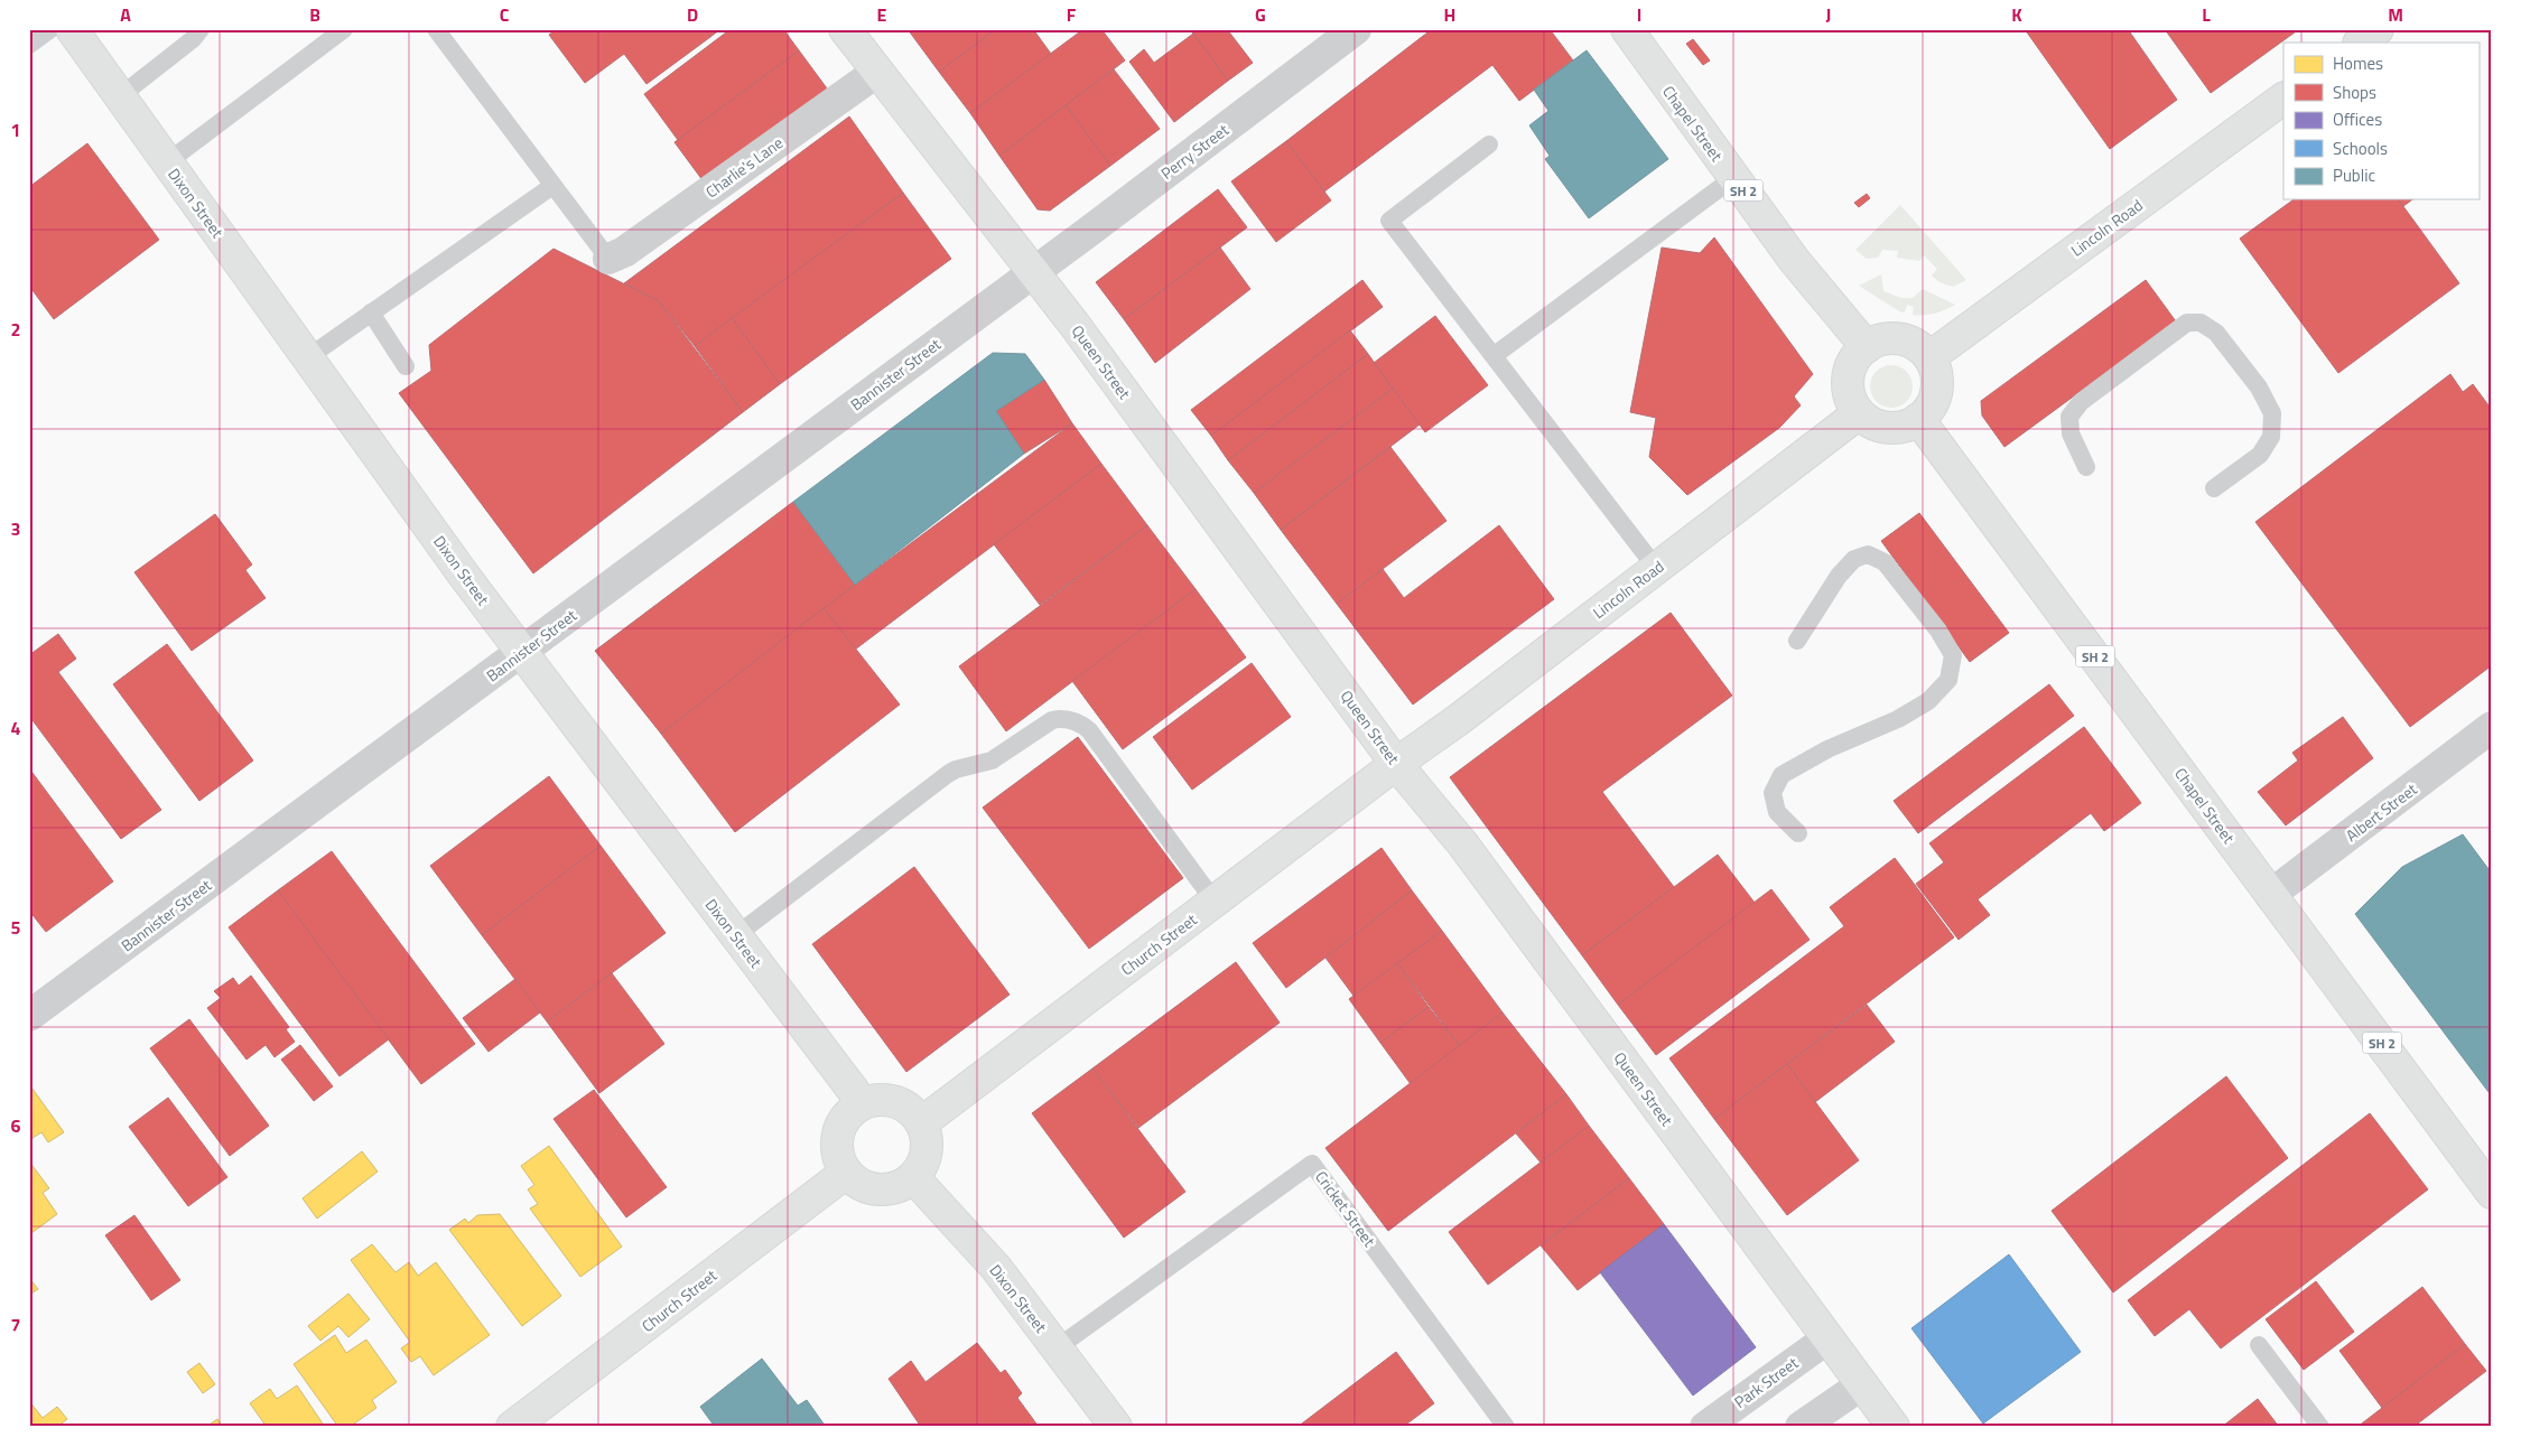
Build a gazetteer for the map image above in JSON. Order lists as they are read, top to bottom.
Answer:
{
  "streets": {
    "main road": [
      "Chapel Street",
      "SH 2",
      "Dixon Street",
      "Lincoln Road",
      "Queen Street",
      "Church Street"
    ],
    "street": [
      "Perry Street",
      "Charlie's Lane",
      "Bannister Street",
      "Albert Street",
      "Park Street"
    ],
    "lane": ["Cricket Street"]
  },
  "crossings": [
    ["Chapel Street", "Lincoln Road"],
    ["Chapel Street", "Albert Street"],
    ["Perry Street", "Queen Street"],
    ["Perry Street", "Bannister Street"],
    ["Charlie's Lane", "Queen Street"],
    ["Dixon Street", "Bannister Street"],
    ["Dixon Street", "Church Street"],
    ["Dixon Street", "Cricket Street"],
    ["Lincoln Road", "Queen Street"],
    ["Lincoln Road", "Church Street"],
    ["Queen Street", "Bannister Street"],
    ["Queen Street", "Church Street"],
    ["Queen Street", "Park Street"]
  ],
  "legend": [
    "Homes",
    "Shops",
    "Offices",
    "Schools",
    "Public"
  ],
  "grid": {
    "columns": [
      "A",
      "B",
      "C",
      "D",
      "E",
      "F",
      "G",
      "H",
      "I",
      "J",
      "K",
      "L",
      "M"
    ],
    "rows": [
      "1",
      "2",
      "3",
      "4",
      "5",
      "6",
      "7"
    ]
  }
}
